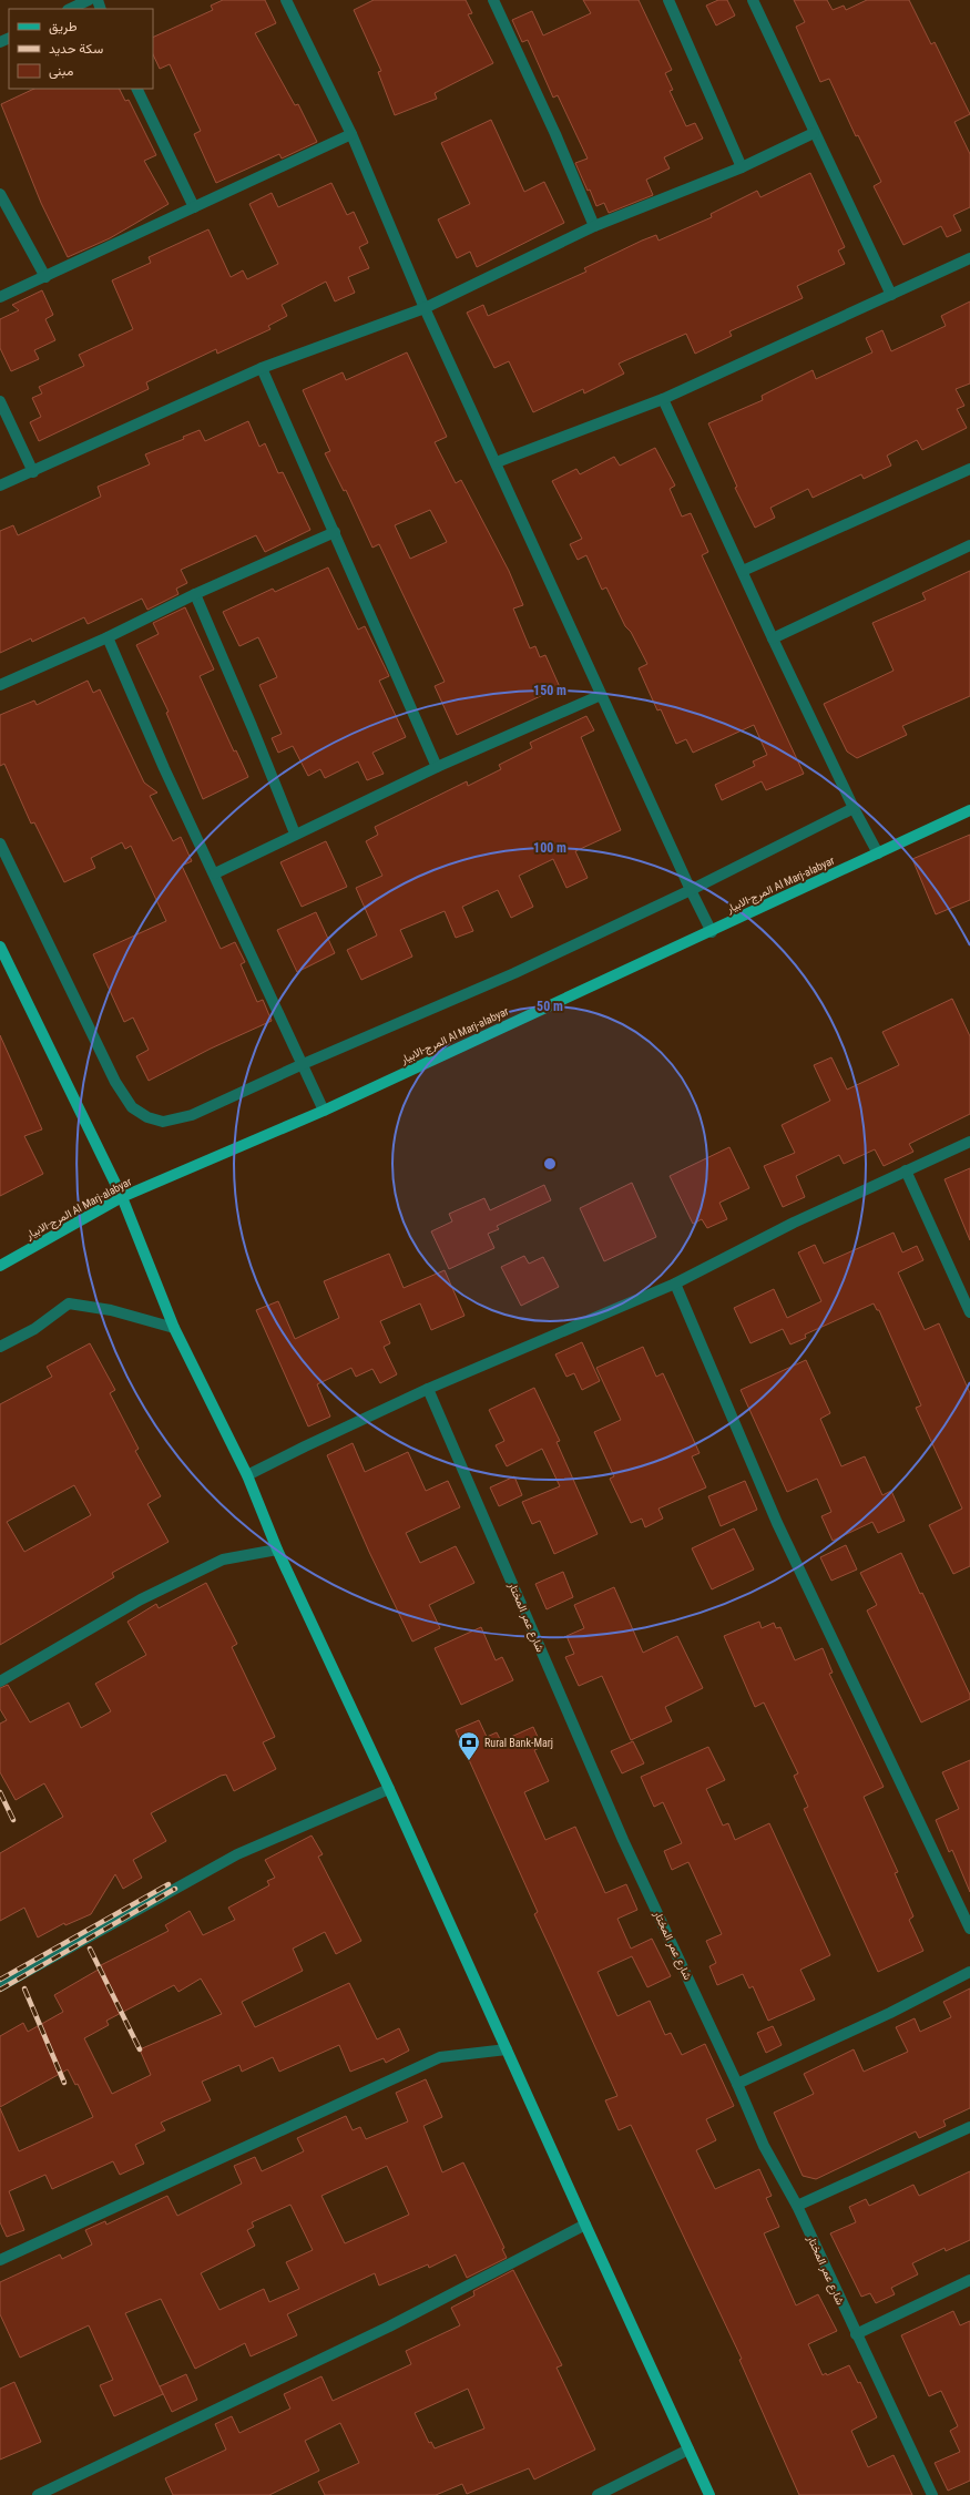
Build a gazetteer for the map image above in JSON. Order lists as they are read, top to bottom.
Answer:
{
  "streets": {
    "main road": ["المرج-الابيار Al Marj-alabyar"],
    "street": ["شارع عمر المختار"]
  },
  "places": {
    "bank": ["Rural Bank-Marj"]
  },
  "legend": ["طريق", "سكة حديد", "مبنى"],
  "rings": ["150 m", "100 m", "50 m"]
}
